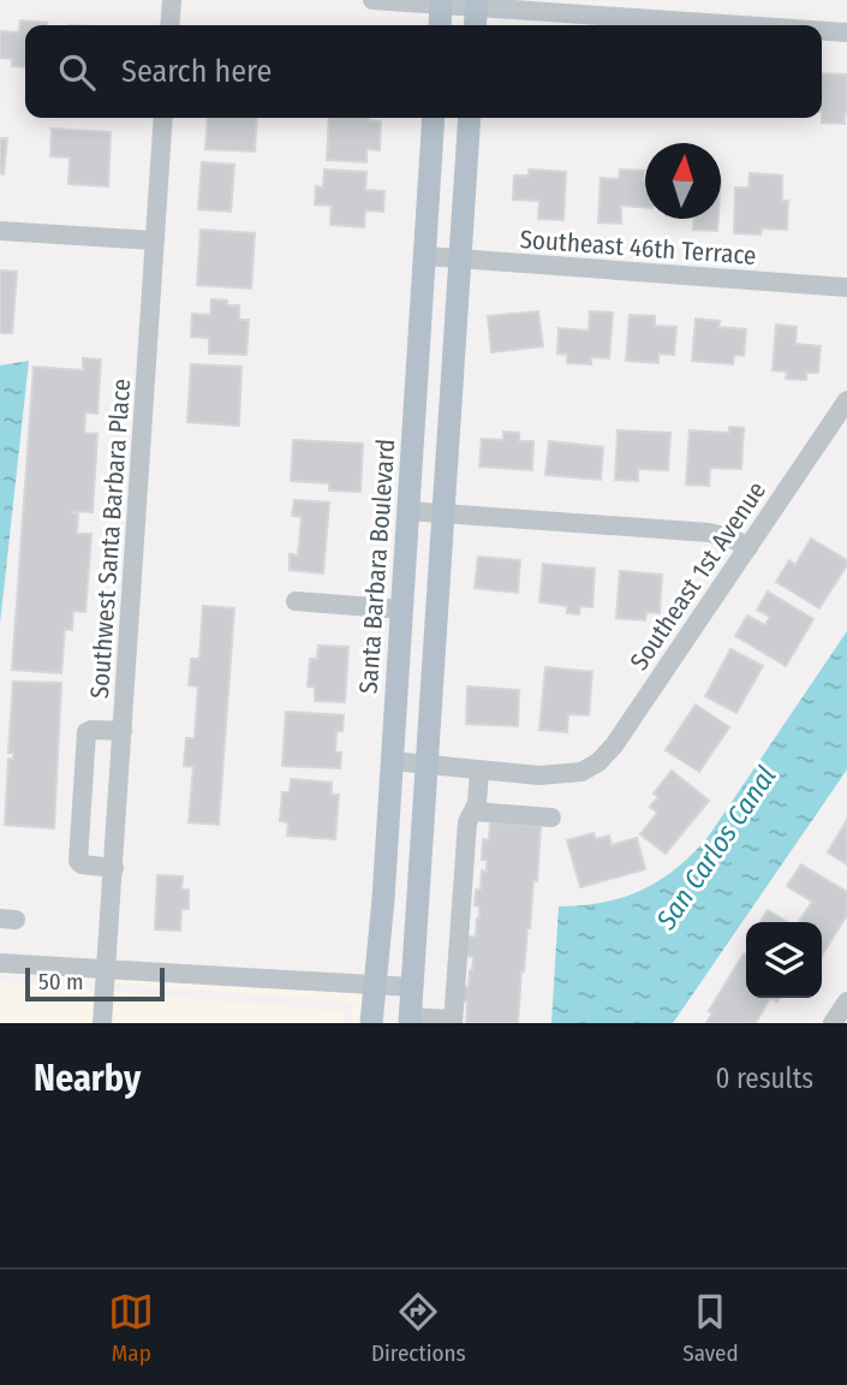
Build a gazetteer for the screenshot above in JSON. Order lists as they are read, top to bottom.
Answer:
{
  "streets": {
    "main road": ["Santa Barbara Boulevard"],
    "street": ["Southeast 46th Terrace", "Southwest Santa Barbara Place", "Southeast 1st Avenue"]
  },
  "crossings": [
    ["Southeast 46th Terrace", "Santa Barbara Boulevard"]
  ],
  "water": ["San Carlos Canal"],
  "scale_bar": "50 m",
  "north": "top",
  "page": {
    "search": "Search here",
    "scale": "50 m",
    "heading": ["Nearby", "0 results"],
    "nav": ["Map", "Directions", "Saved"]
  }
}
